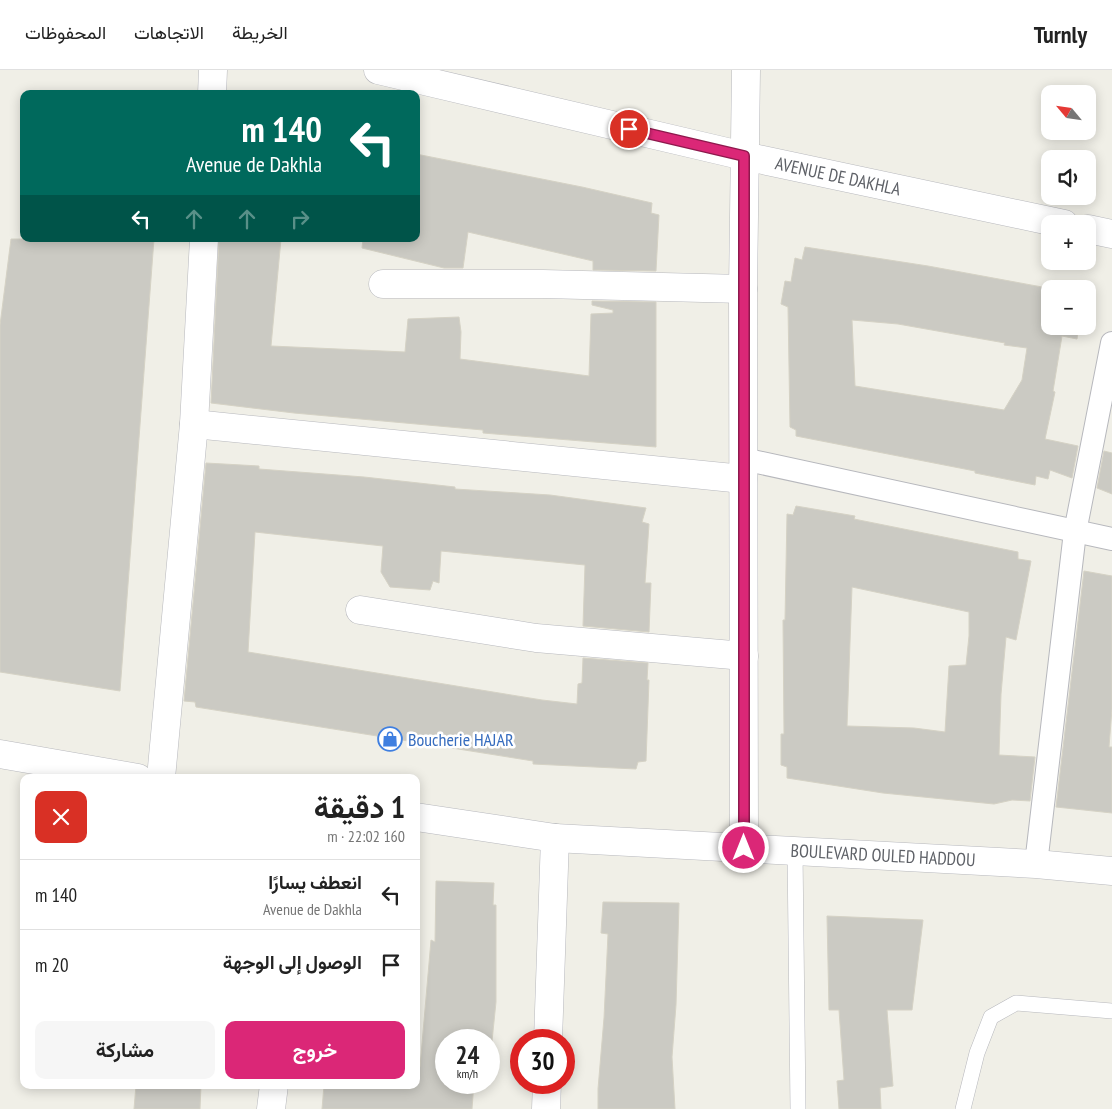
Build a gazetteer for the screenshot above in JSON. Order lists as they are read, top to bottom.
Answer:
{
  "streets": {
    "street": ["AVENUE DE DAKHLA", "BOULEVARD OULED HADDOU"]
  },
  "places": {
    "shop": ["Boucherie HAJAR"]
  },
  "north": "top left",
  "page": {
    "header": "Turnly",
    "nav": ["الخريطة", "الاتجاهات", "المحفوظات"],
    "map_buttons": ["+", "−"],
    "turn": ["140 m", "Avenue de Dakhla"],
    "heading": ["1 دقيقة", "160 m · 22:02"],
    "list": [
      {
        "name": "انعطف يسارًا",
        "note": "Avenue de Dakhla",
        "value": "140 m"
      },
      {
        "name": "الوصول إلى الوجهة",
        "value": "20 m"
      }
    ],
    "buttons": ["خروج", "مشاركة"],
    "speed": "24 km/h",
    "limit": "30"
  }
}
